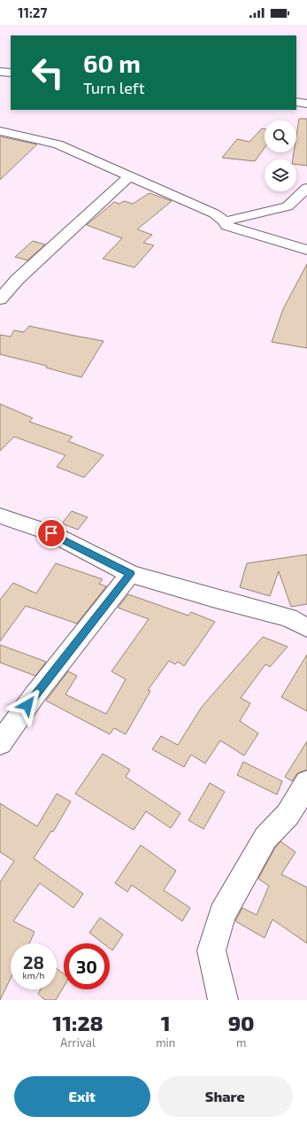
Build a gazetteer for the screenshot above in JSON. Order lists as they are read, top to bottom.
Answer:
{
  "page": {
    "status": "11:27",
    "turn": ["60 m", "Turn left"],
    "speed": "28 km/h",
    "limit": "30",
    "eta": [
      "11:28",
      "Arrival",
      "1",
      "min",
      "90",
      "m"
    ],
    "buttons": ["Exit", "Share"]
  }
}
